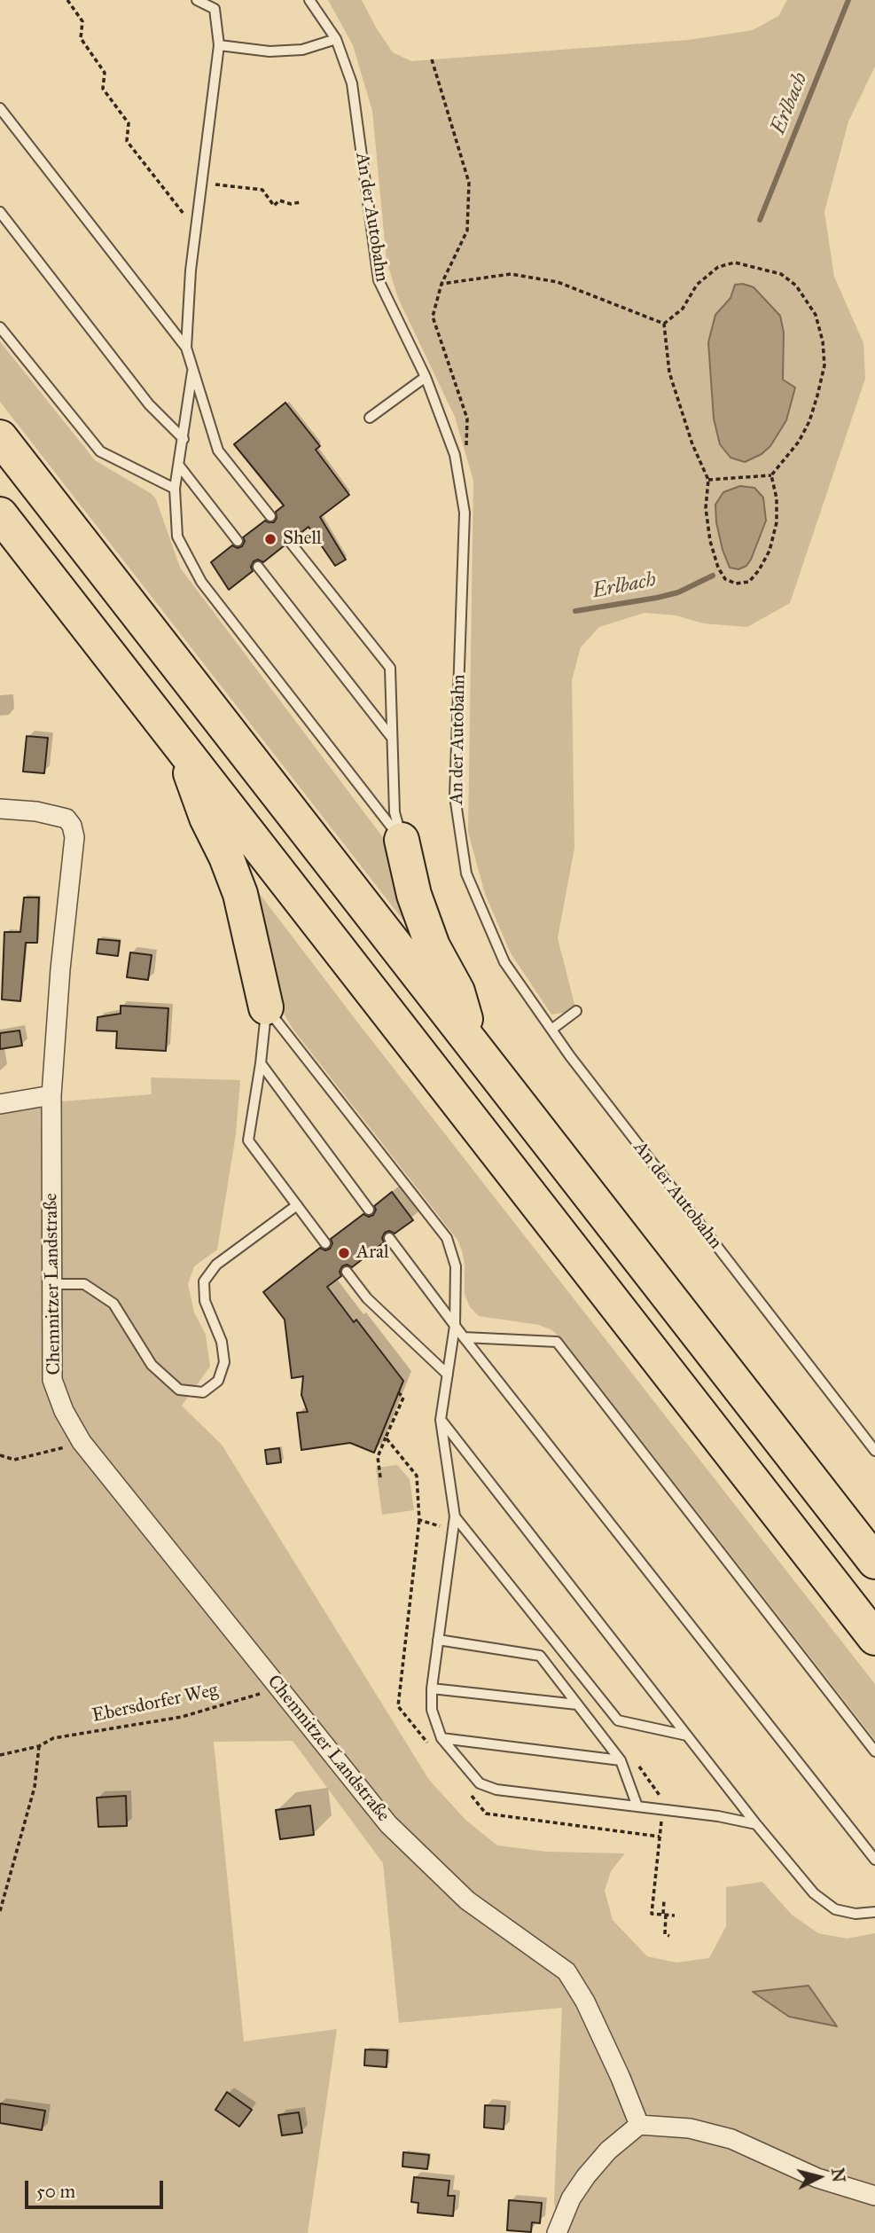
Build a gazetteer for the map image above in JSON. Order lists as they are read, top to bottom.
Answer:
{
  "streets": {
    "street": ["Chemnitzer Landstraße"],
    "lane": ["An der Autobahn"],
    "path": ["Ebersdorfer Weg"]
  },
  "crossings": [
    ["Chemnitzer Landstraße", "Ebersdorfer Weg"]
  ],
  "water": ["Erlbach"],
  "places": ["Shell", "Aral"],
  "scale_bar": "50 m",
  "north": "right"
}
